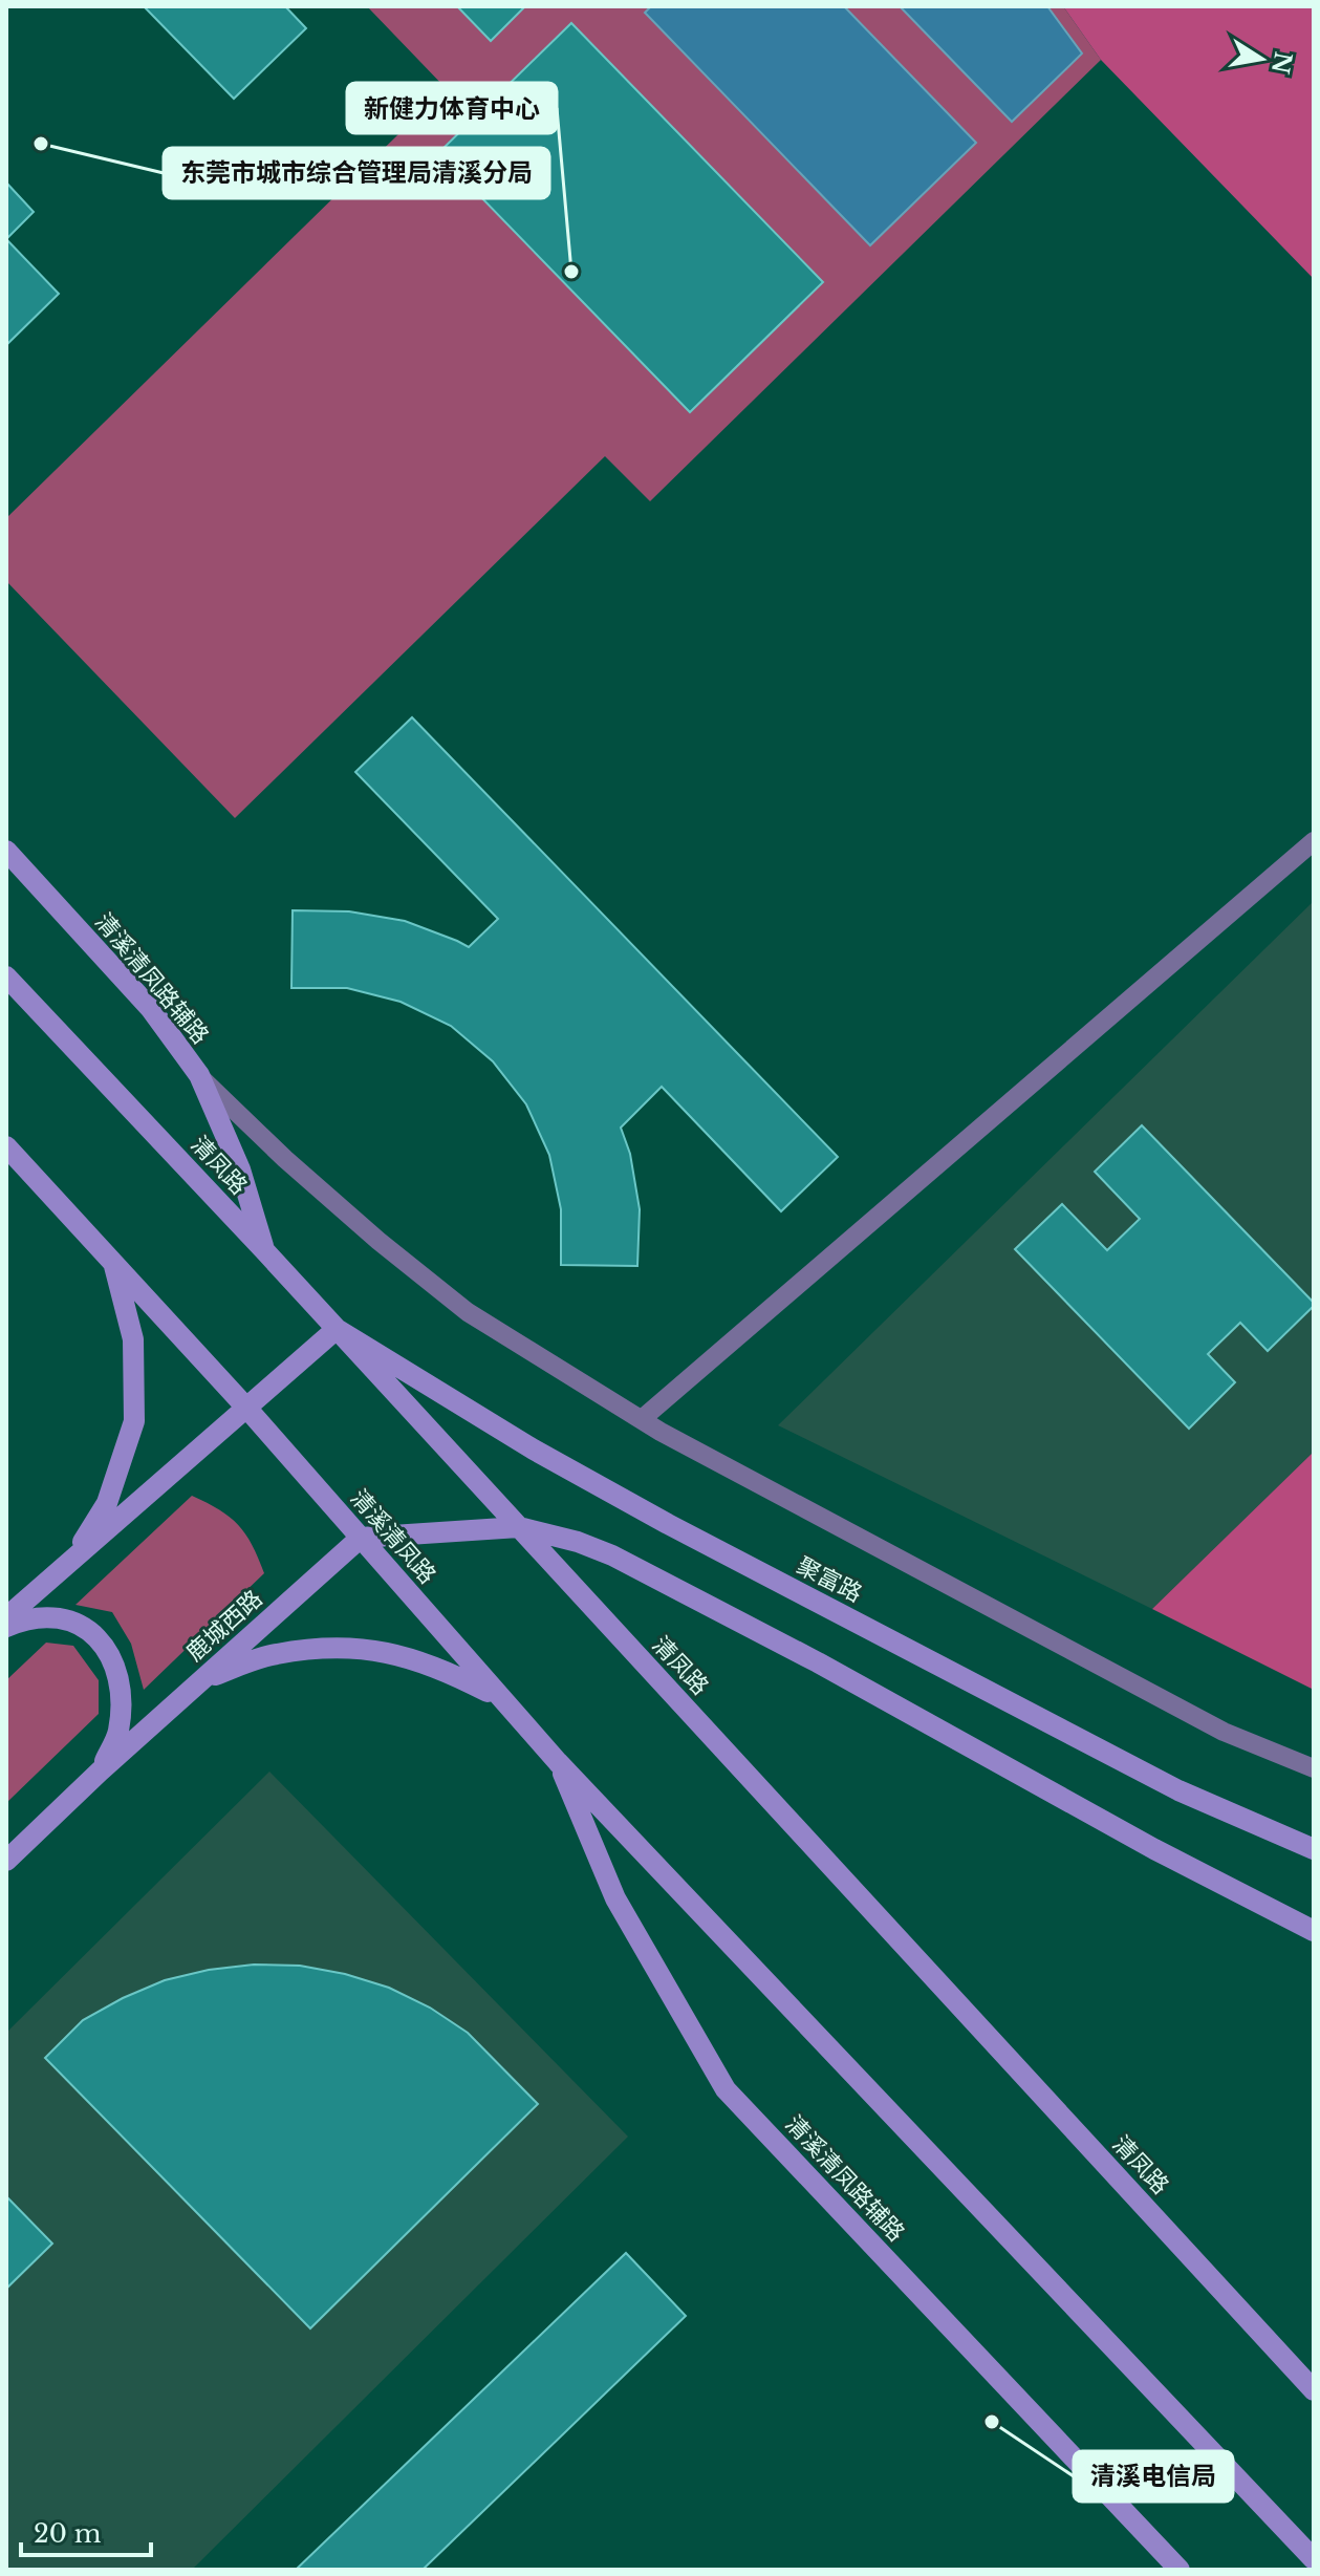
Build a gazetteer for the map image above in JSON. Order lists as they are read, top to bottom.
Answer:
{
  "streets": {
    "main road": [
      "清溪清凤路辅路",
      "清凤路",
      "清溪清凤路",
      "聚富路",
      "鹿城西路"
    ]
  },
  "crossings": [
    ["清溪清凤路辅路", "清凤路"],
    ["清溪清凤路辅路", "清溪清凤路"],
    ["清凤路", "聚富路"],
    ["清溪清凤路", "鹿城西路"]
  ],
  "places": ["东莞市城市综合管理局清溪分局", "新健力体育中心", "清溪电信局"],
  "scale_bar": "20 m",
  "north": "right"
}
